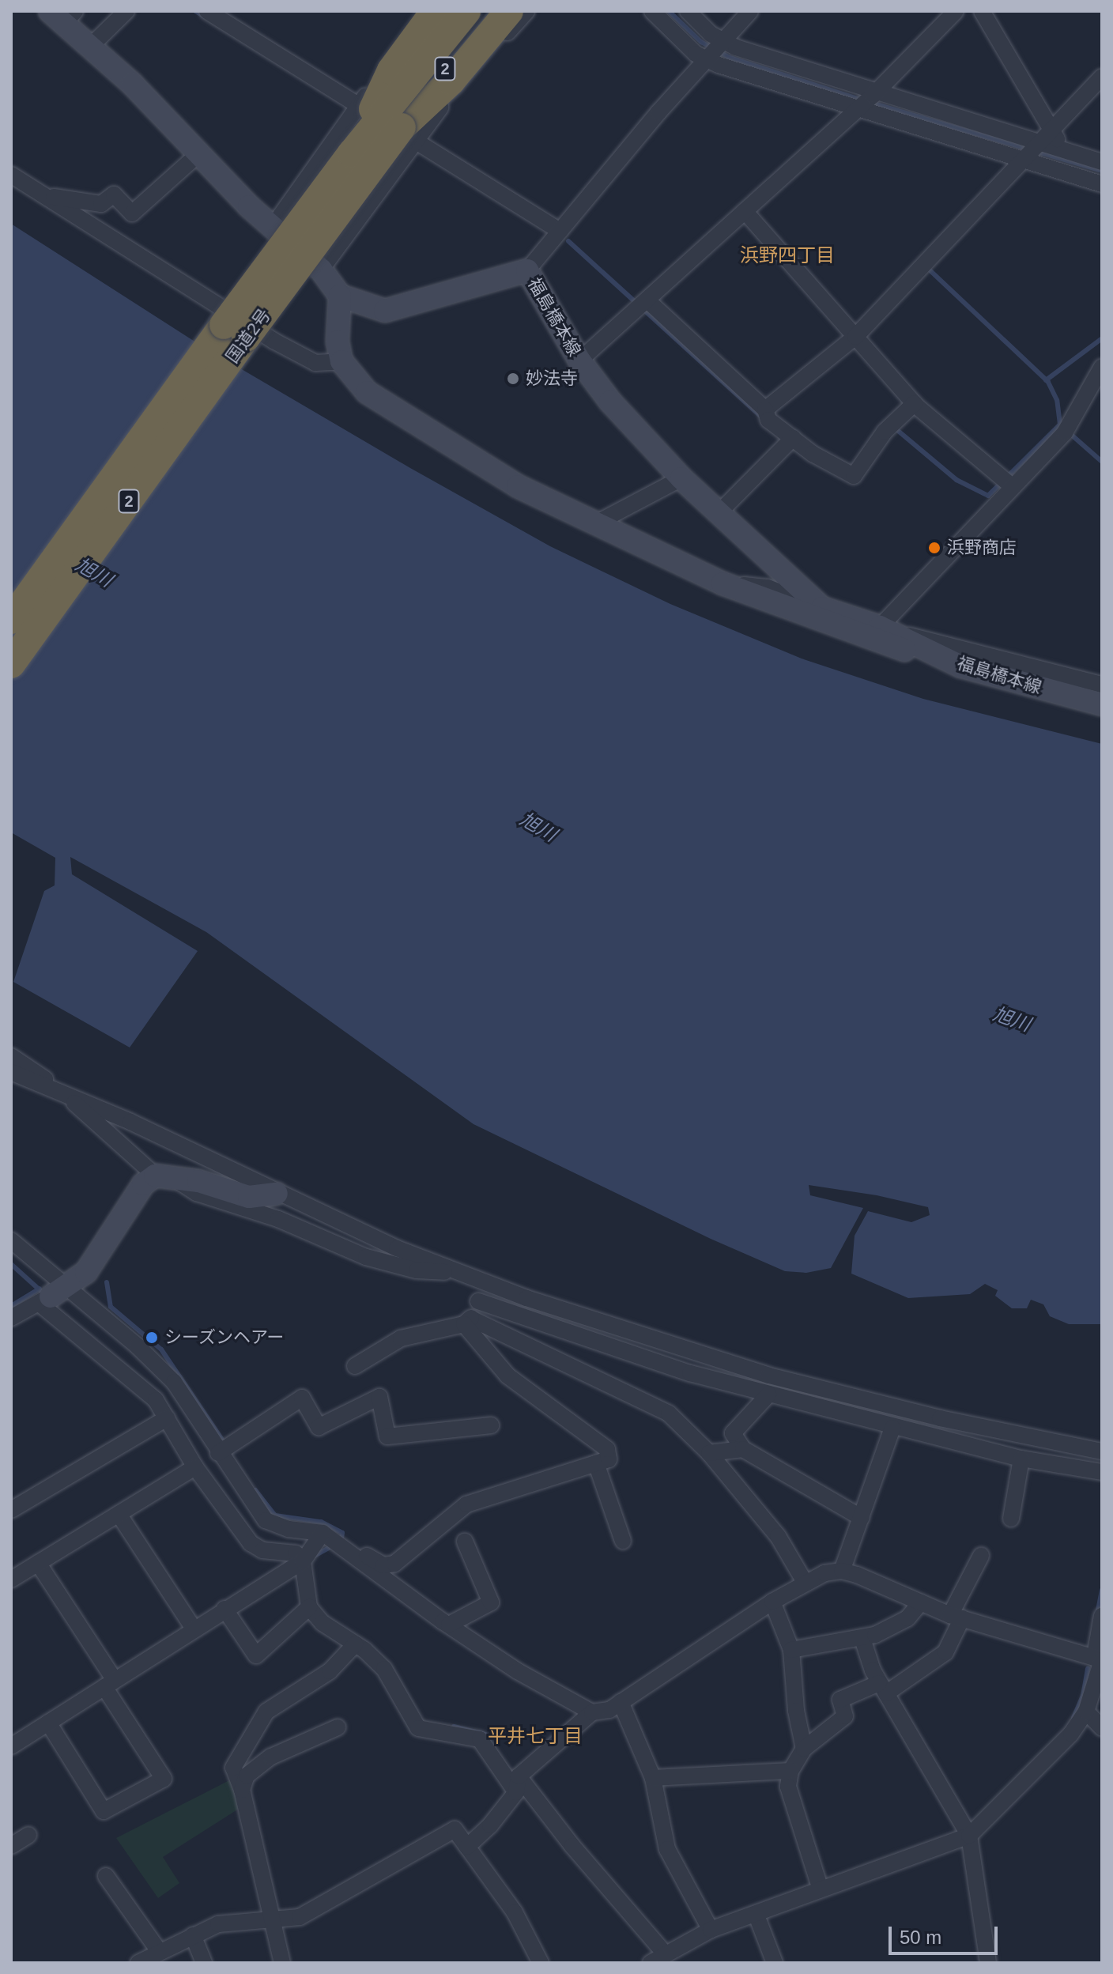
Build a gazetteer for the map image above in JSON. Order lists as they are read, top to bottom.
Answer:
{
  "streets": {
    "highway": ["2", "国道2号"],
    "main road": ["福島橋本線"]
  },
  "districts": ["浜野四丁目", "平井七丁目"],
  "water": ["旭川"],
  "places": ["妙法寺", "浜野商店", "シーズンヘアー"],
  "scale_bar": "50 m"
}
